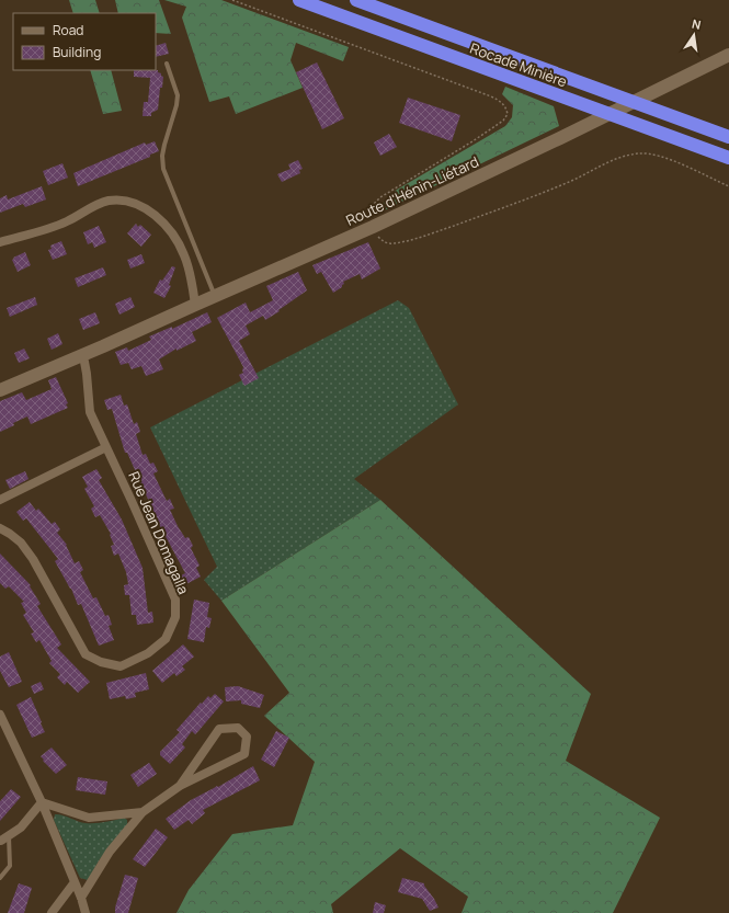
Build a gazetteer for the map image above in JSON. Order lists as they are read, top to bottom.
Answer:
{
  "streets": {
    "highway": ["Rocade Minière"],
    "main road": ["Route d'Hénin-Liétard"],
    "street": ["Rue Jean Domagalla"]
  },
  "crossings": [
    ["Route d'Hénin-Liétard", "Rue Jean Domagalla"]
  ],
  "legend": ["Road", "Building"],
  "north": "top"
}
